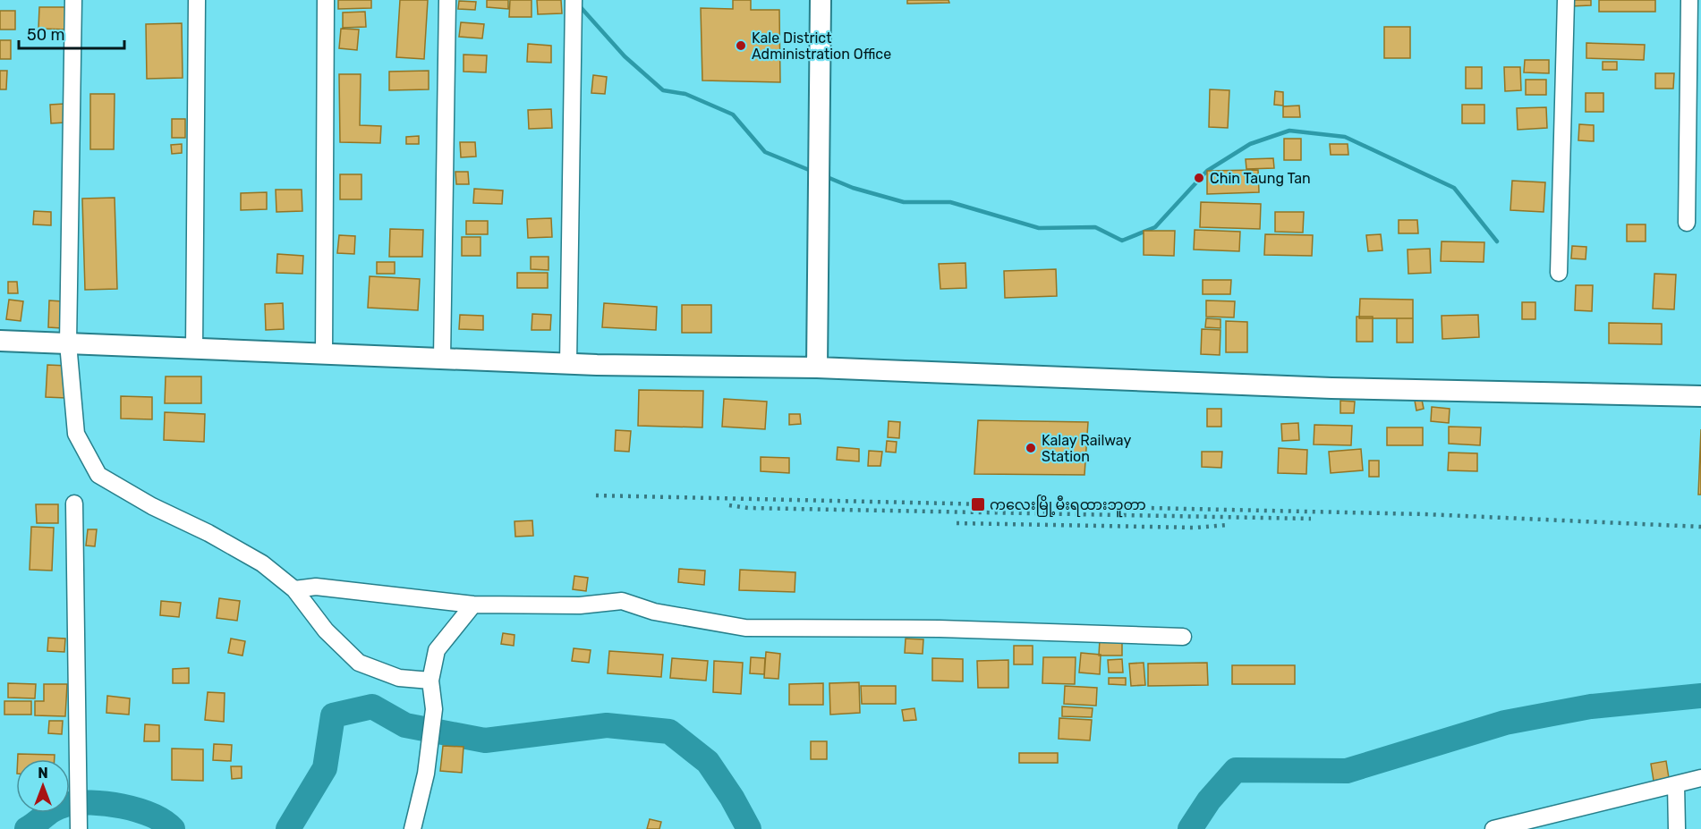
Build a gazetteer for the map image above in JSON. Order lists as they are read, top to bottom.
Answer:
{
  "places": {
    "other": ["Kale District Administration Office", "Chin Taung Tan", "Kalay Railway Station"],
    "transit": ["ကလေးမြို့မီးရထားဘူတာ"]
  },
  "scale_bar": "50 m",
  "north": "top"
}
